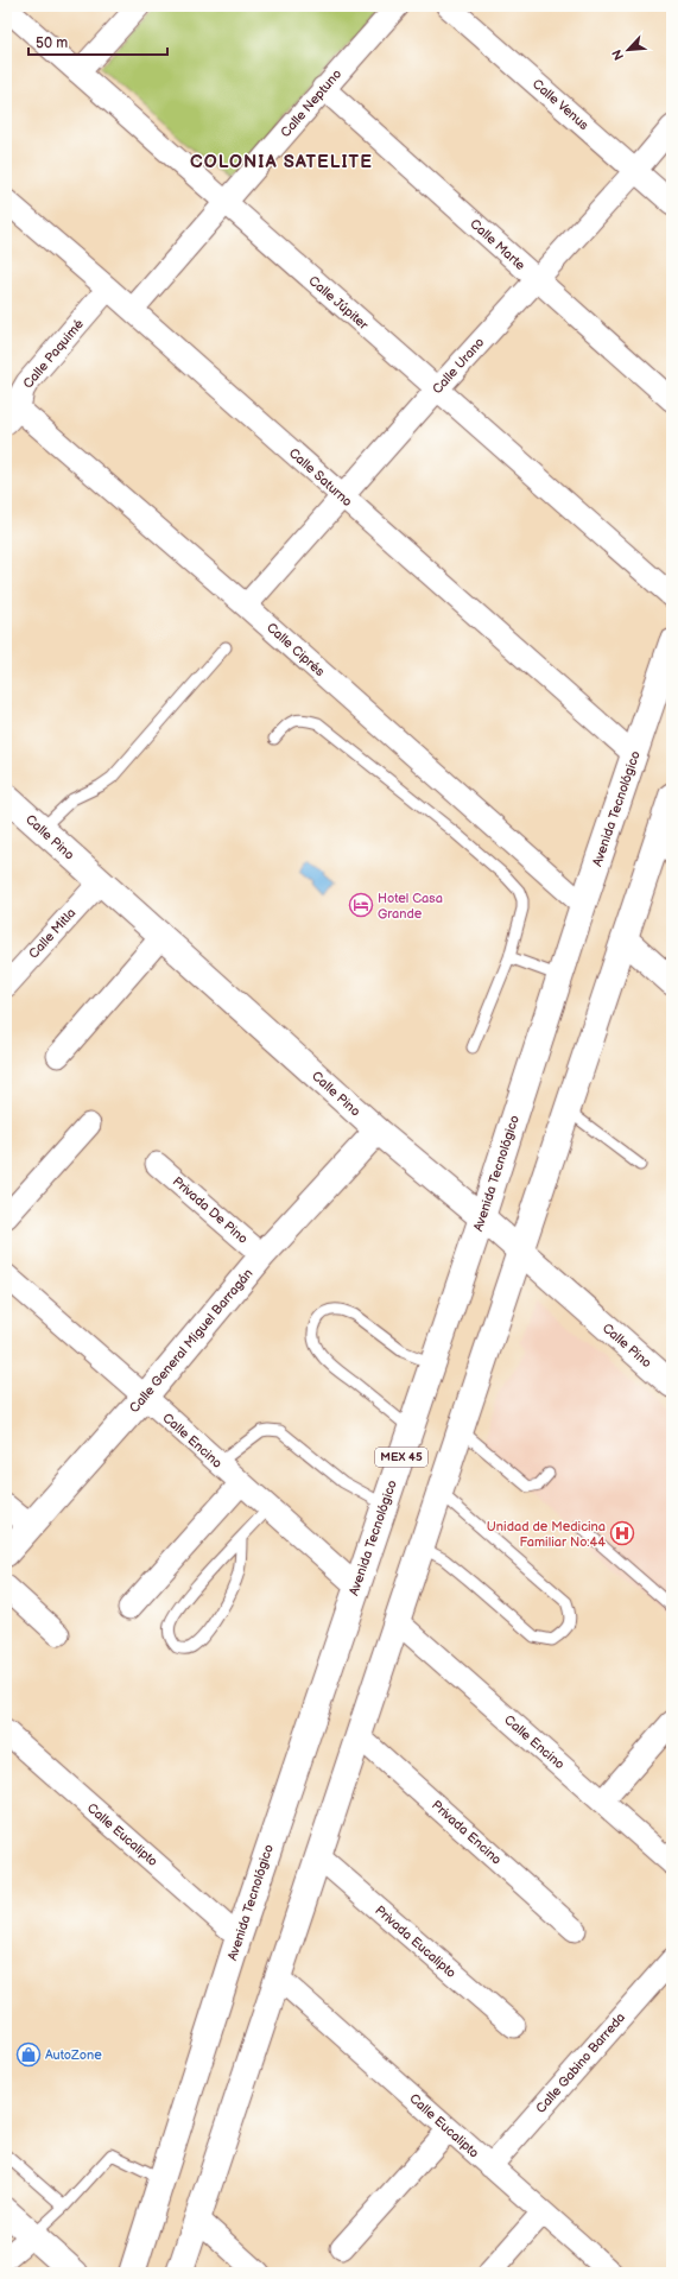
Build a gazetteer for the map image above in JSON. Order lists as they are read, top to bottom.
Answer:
{
  "streets": {
    "main road": [
      "Avenida Tecnológico",
      "Calle Pino",
      "Calle General Miguel Barragán",
      "MEX 45"
    ],
    "street": [
      "Calle Neptuno",
      "Calle Venus",
      "Calle Marte",
      "Calle Júpiter",
      "Calle Paquimé",
      "Calle Urano",
      "Calle Saturno",
      "Calle Ciprés",
      "Calle Mitla",
      "Privada De Pino",
      "Calle Encino",
      "Privada Encino",
      "Calle Eucalipto",
      "Privada Eucalipto",
      "Calle Gabino Barreda"
    ]
  },
  "crossings": [
    ["Calle Neptuno", "Calle Marte"],
    ["Calle Neptuno", "Calle Júpiter"],
    ["Calle Neptuno", "Calle Saturno"],
    ["Calle Venus", "Calle Urano"],
    ["Calle Marte", "Calle Urano"],
    ["Calle Júpiter", "Calle Urano"],
    ["Calle Paquimé", "Calle Saturno"],
    ["Calle Paquimé", "Calle Ciprés"],
    ["Calle Urano", "Calle Saturno"],
    ["Calle Urano", "Calle Ciprés"],
    ["Calle Saturno", "Avenida Tecnológico"],
    ["Calle Ciprés", "Avenida Tecnológico"],
    ["Avenida Tecnológico", "Calle Pino"],
    ["Avenida Tecnológico", "Calle Encino"],
    ["Avenida Tecnológico", "Calle Eucalipto"],
    ["Calle Pino", "Calle Mitla"],
    ["Calle Pino", "Calle General Miguel Barragán"],
    ["Calle Pino", "MEX 45"],
    ["Privada De Pino", "Calle General Miguel Barragán"],
    ["Calle General Miguel Barragán", "Calle Encino"],
    ["Calle Encino", "MEX 45"],
    ["MEX 45", "Privada Encino"],
    ["MEX 45", "Calle Eucalipto"],
    ["MEX 45", "Privada Eucalipto"],
    ["Calle Eucalipto", "Calle Gabino Barreda"]
  ],
  "districts": ["COLONIA SATELITE"],
  "places": {
    "hotel": ["Hotel Casa Grande"],
    "hospital": ["Unidad de Medicina Familiar No:44"],
    "shop": ["AutoZone"]
  },
  "scale_bar": "50 m",
  "north": "bottom left"
}
